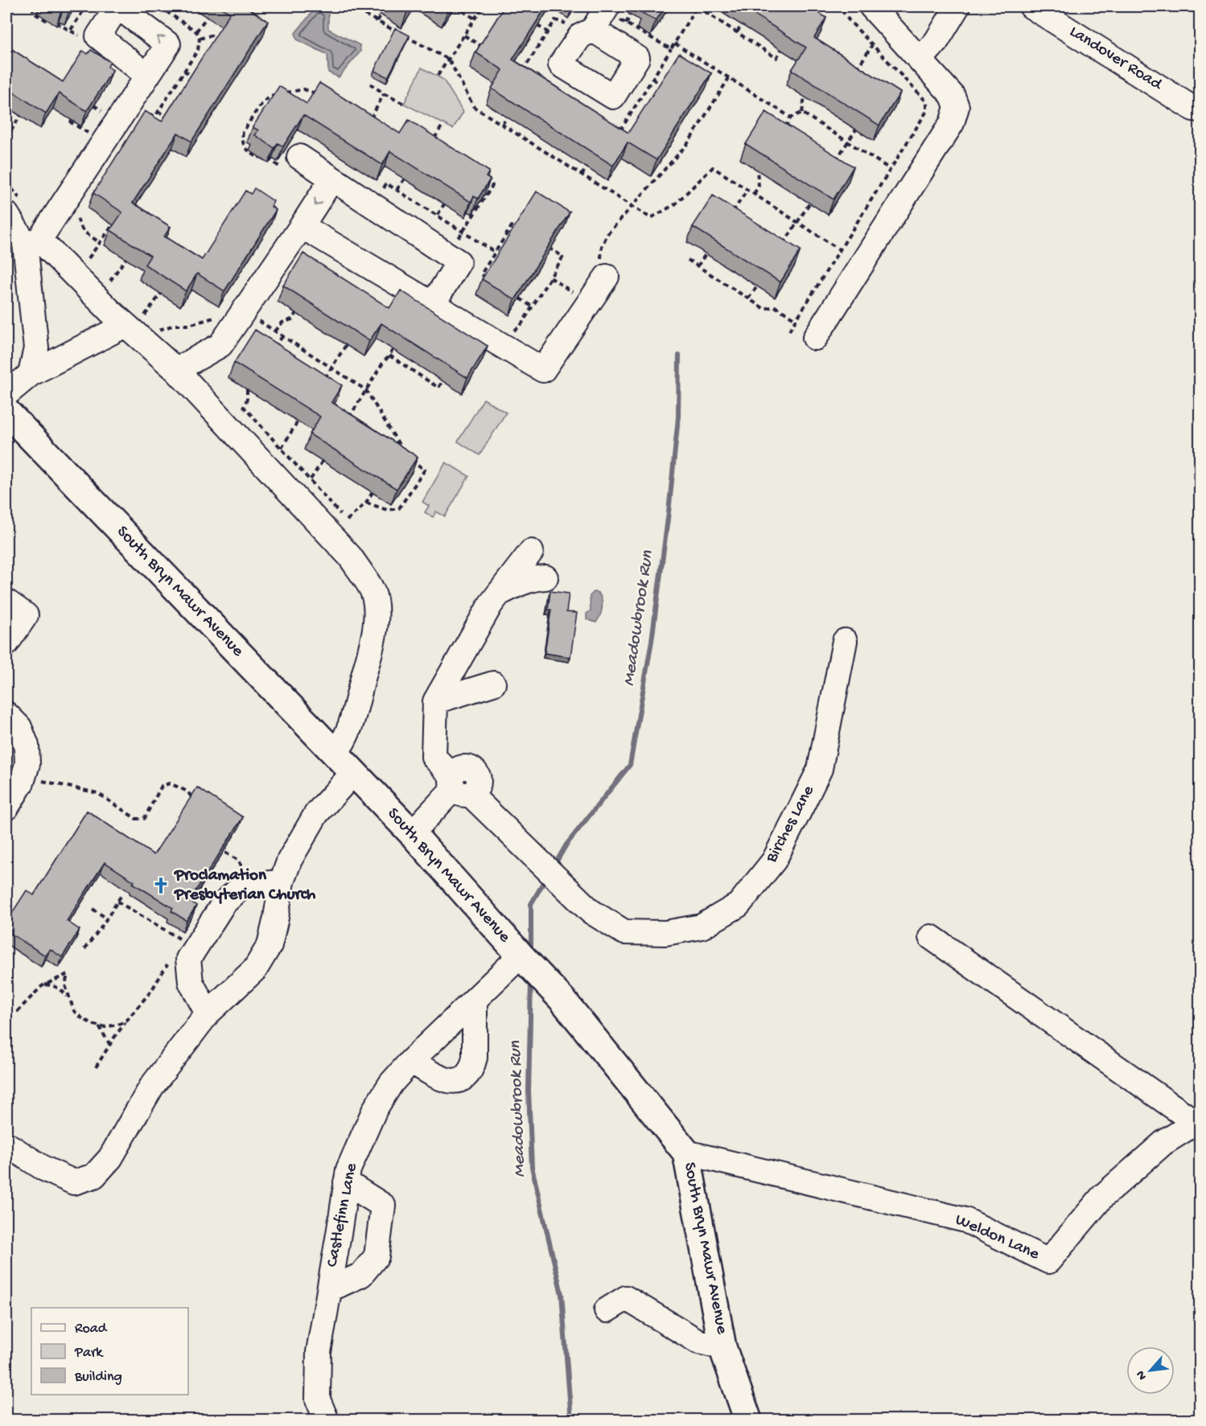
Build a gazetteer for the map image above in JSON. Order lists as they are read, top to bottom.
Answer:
{
  "streets": {
    "main road": ["South Bryn Mawr Avenue"],
    "street": [
      "Landover Road",
      "Birches Lane",
      "Castlefinn Lane",
      "Weldon Lane"
    ]
  },
  "crossings": [
    ["South Bryn Mawr Avenue", "Castlefinn Lane"],
    ["South Bryn Mawr Avenue", "Weldon Lane"]
  ],
  "water": ["Meadowbrook Run"],
  "places": {
    "church": ["Proclamation Presbyterian Church"]
  },
  "legend": ["Road", "Park", "Building"],
  "north": "bottom left"
}
